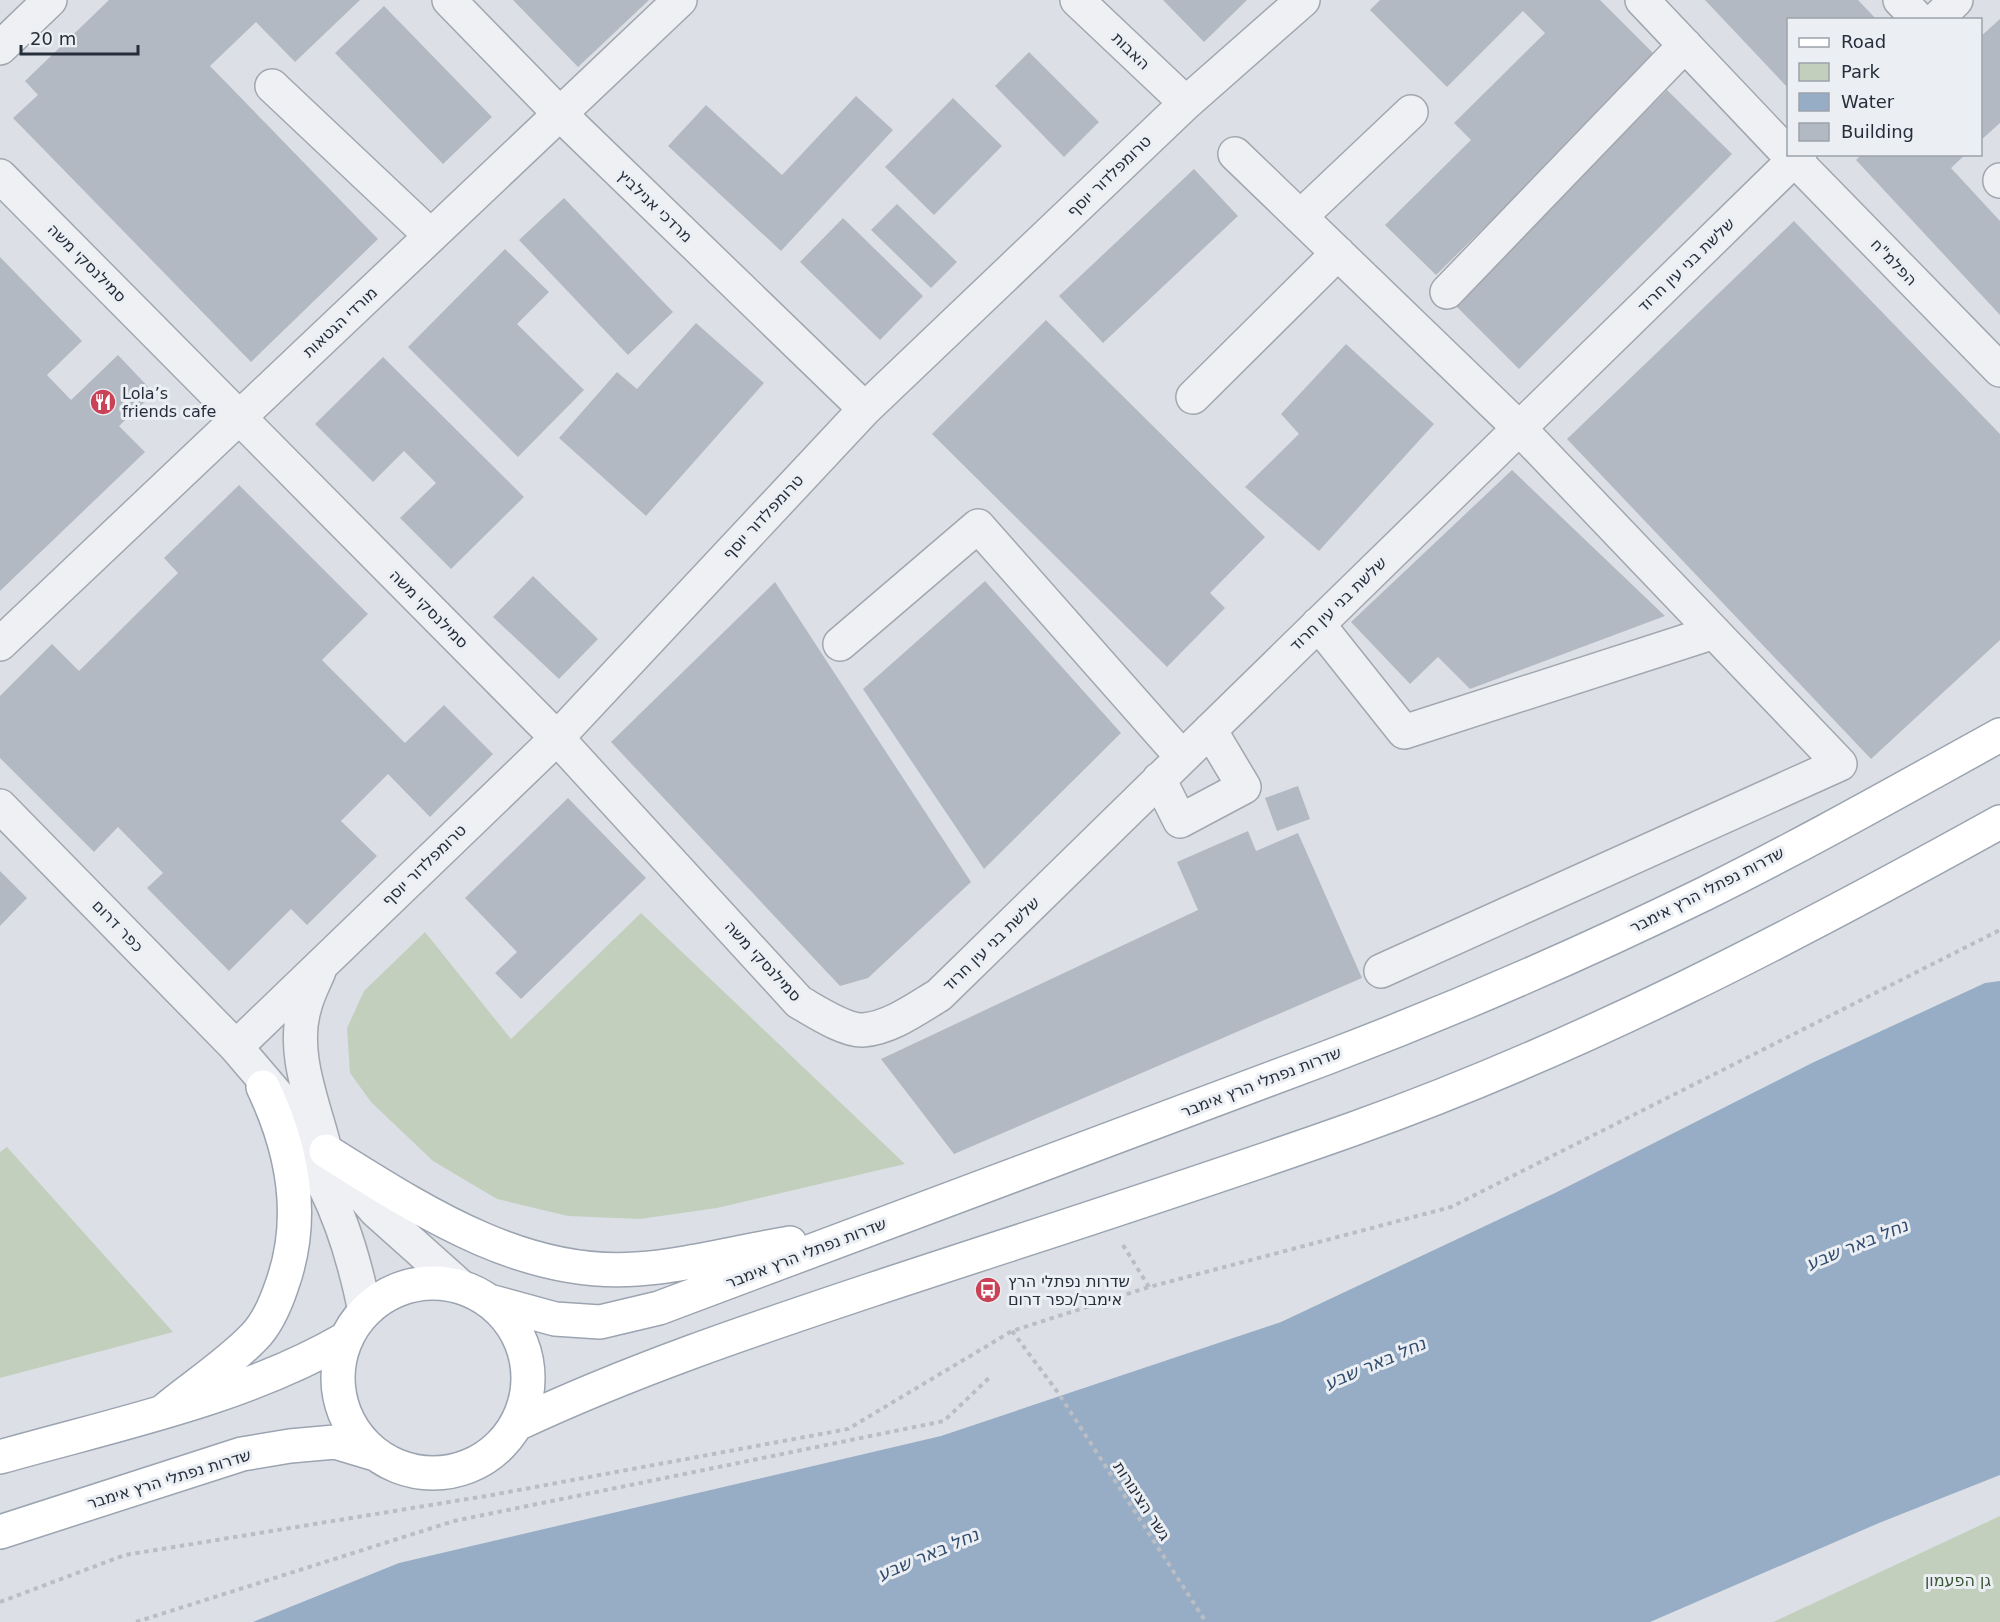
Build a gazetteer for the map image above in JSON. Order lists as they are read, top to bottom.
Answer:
{
  "streets": {
    "main road": ["שדרות נפתלי הרץ אימבר"],
    "street": [
      "האבות",
      "טרומפלדור יוסף",
      "מרדכי אנילביץ",
      "הפלמ\"ח",
      "סמילנסקי משה",
      "שלשת בני עין חרוד",
      "מורדי הגטאות",
      "כפר דרום"
    ],
    "path": ["גשר הצינורות"]
  },
  "crossings": [
    ["האבות", "טרומפלדור יוסף"],
    ["טרומפלדור יוסף", "מרדכי אנילביץ"],
    ["טרומפלדור יוסף", "סמילנסקי משה"],
    ["טרומפלדור יוסף", "כפר דרום"],
    ["מרדכי אנילביץ", "מורדי הגטאות"],
    ["הפלמ\"ח", "שלשת בני עין חרוד"],
    ["סמילנסקי משה", "שלשת בני עין חרוד"],
    ["סמילנסקי משה", "מורדי הגטאות"],
    ["שדרות נפתלי הרץ אימבר", "כפר דרום"]
  ],
  "water": ["נחל באר שבע"],
  "parks": ["גן הפעמון"],
  "places": {
    "restaurant": ["Lola’s friends cafe"],
    "bus stop": ["שדרות נפתלי הרץ אימבר/כפר דרום"]
  },
  "legend": [
    "Road",
    "Park",
    "Water",
    "Building"
  ],
  "scale_bar": "20 m"
}
